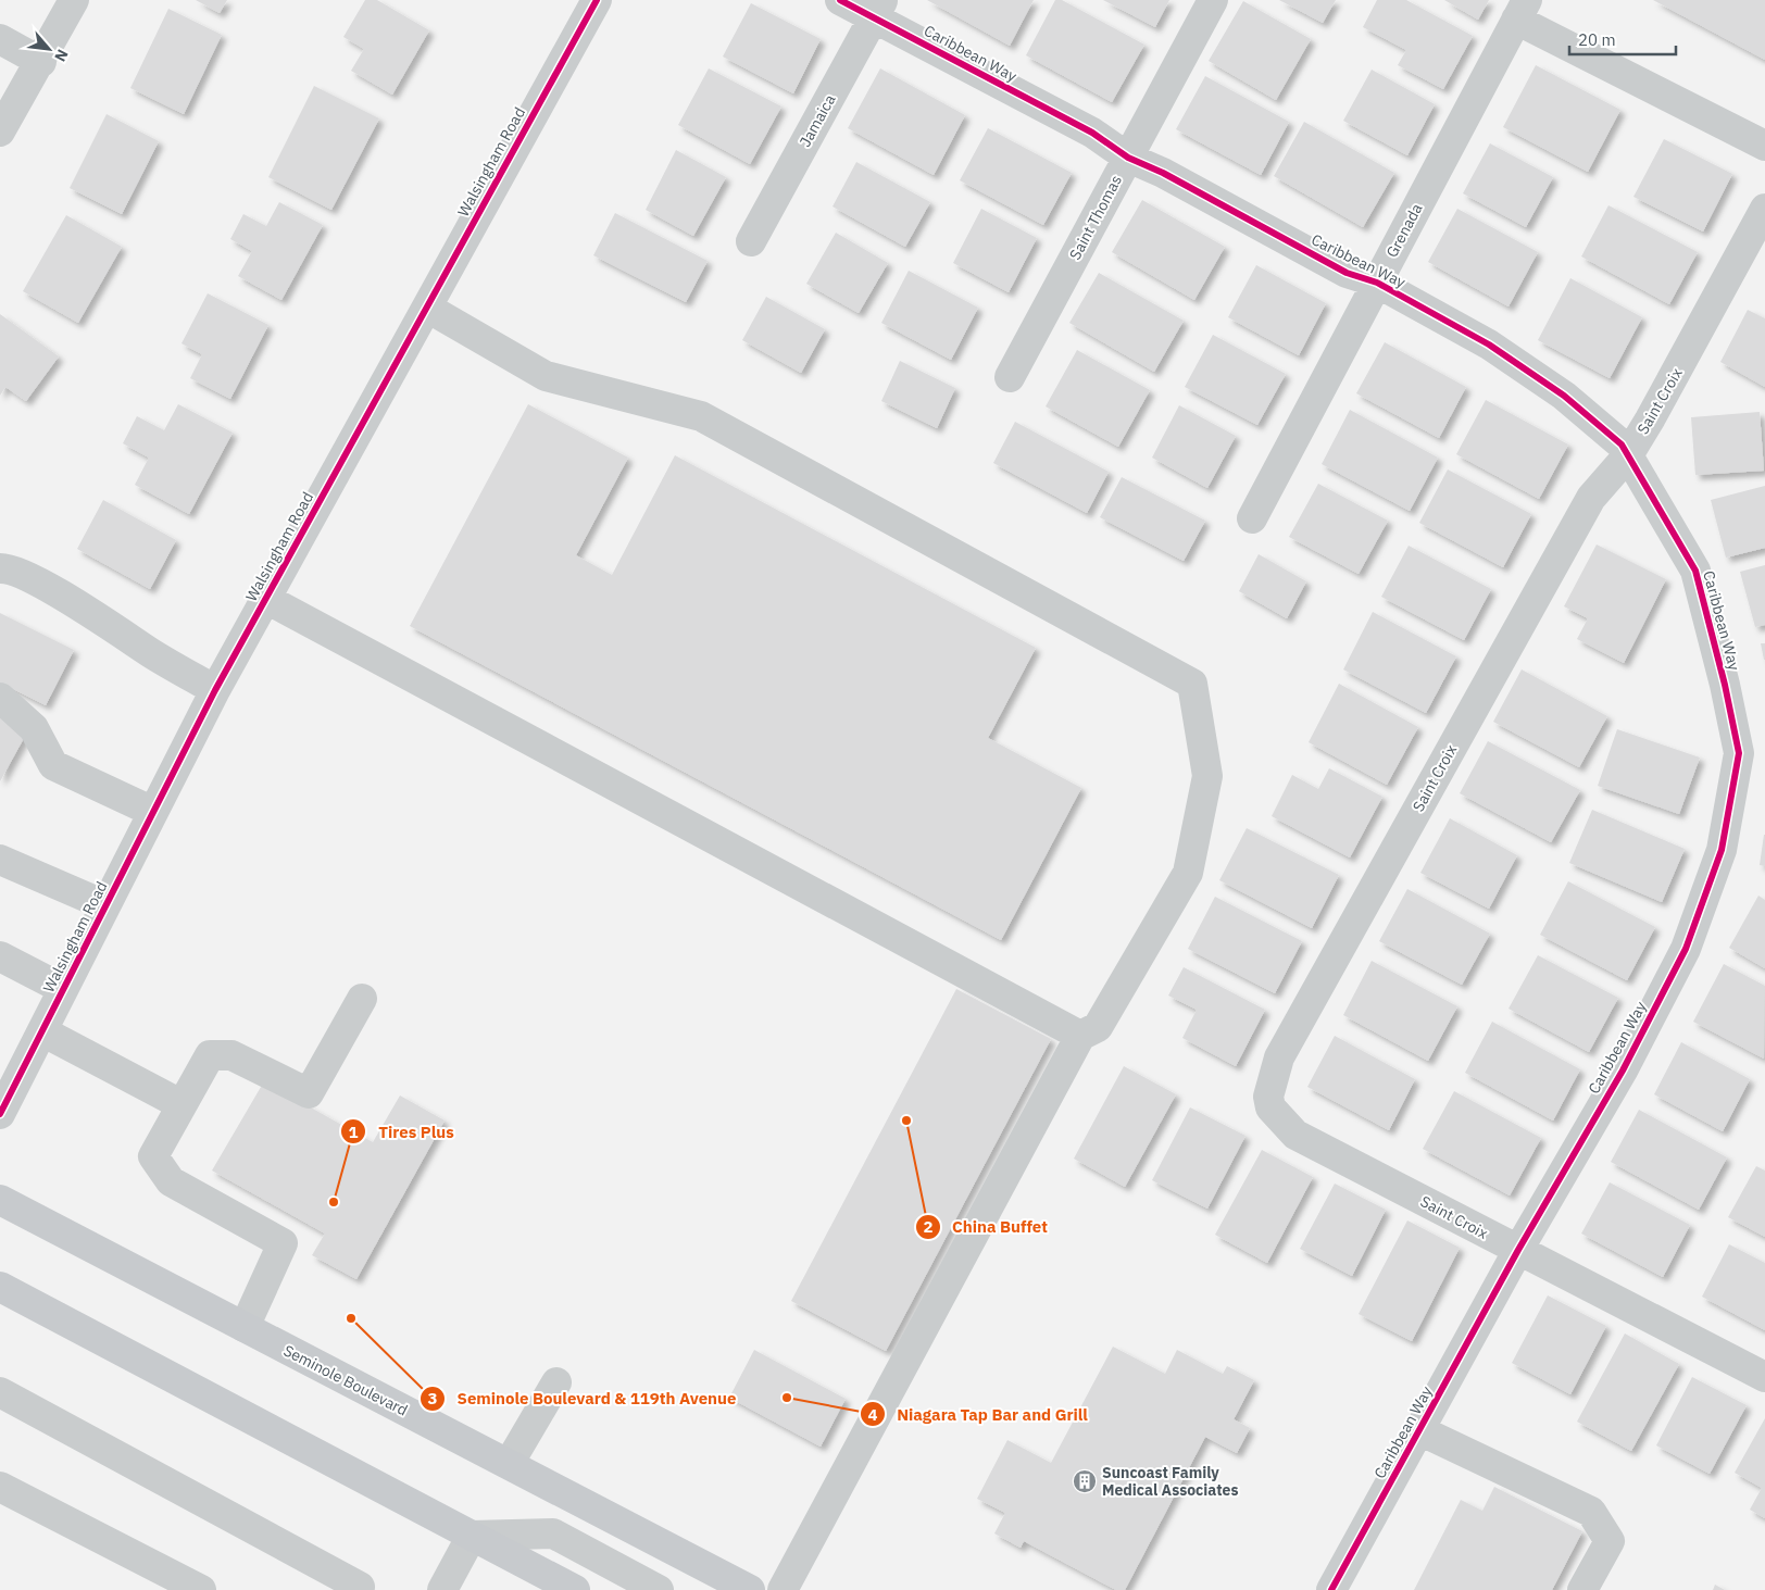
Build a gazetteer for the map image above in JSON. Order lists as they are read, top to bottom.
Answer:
{
  "streets": {
    "main road": ["Seminole Boulevard"],
    "street": [
      "Caribbean Way",
      "Jamaica",
      "Walsingham Road",
      "Saint Thomas",
      "Grenada",
      "Saint Croix"
    ]
  },
  "crossings": [
    ["Caribbean Way", "Jamaica"],
    ["Caribbean Way", "Saint Thomas"],
    ["Caribbean Way", "Grenada"],
    ["Caribbean Way", "Saint Croix"]
  ],
  "places": {
    "other": [
      "China Buffet",
      "Tires Plus",
      "Seminole Boulevard & 119th Avenue",
      "Niagara Tap Bar and Grill"
    ],
    "building": ["Suncoast Family Medical Associates"]
  },
  "scale_bar": "20 m",
  "north": "bottom right"
}
